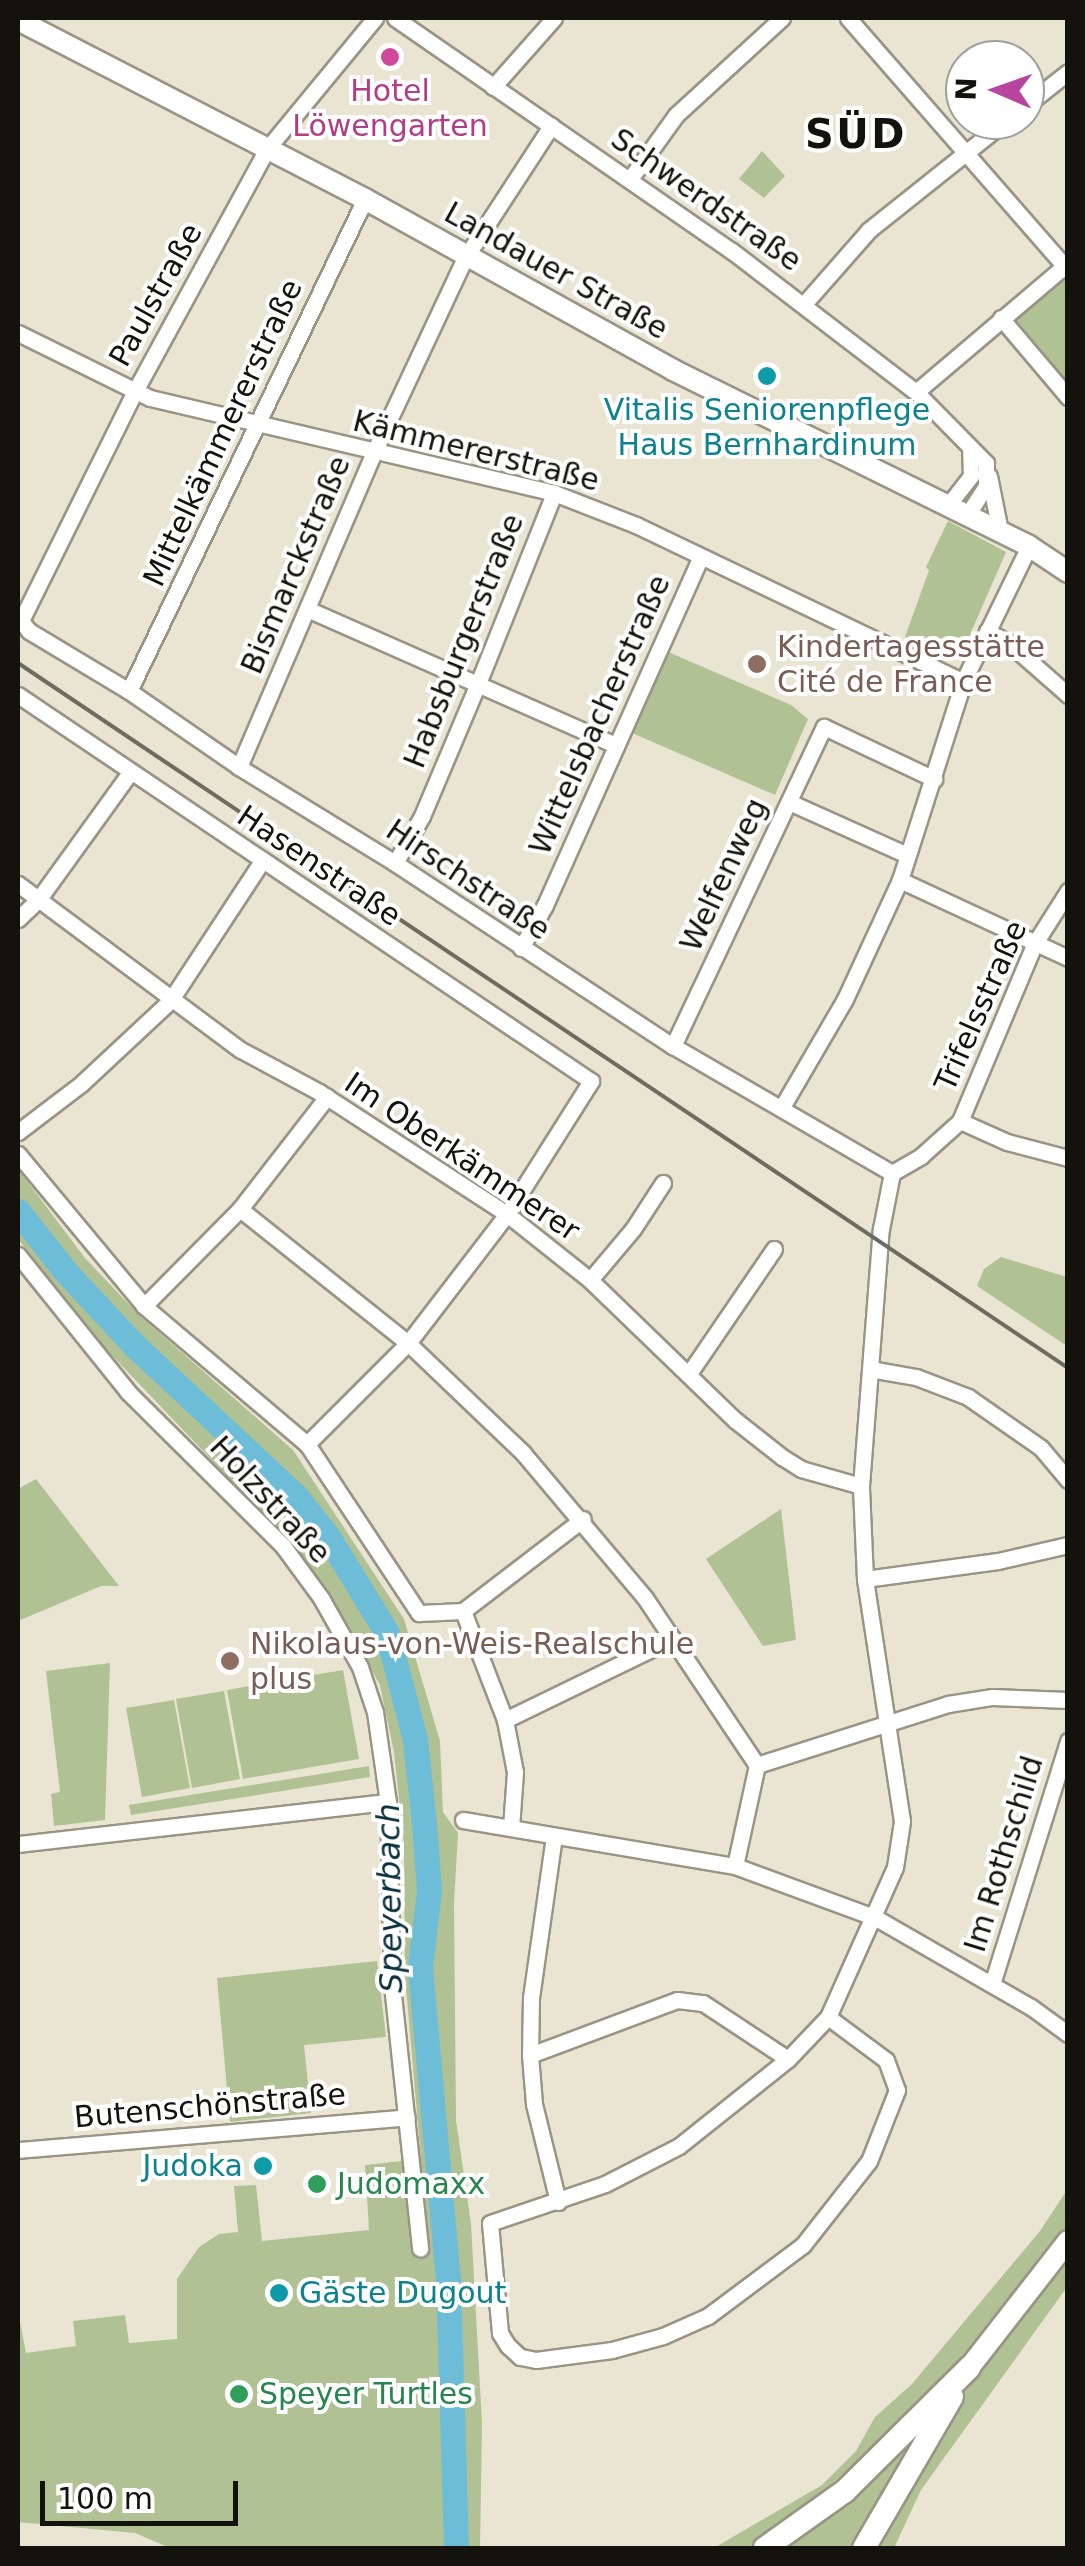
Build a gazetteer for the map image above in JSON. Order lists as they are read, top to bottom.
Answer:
{
  "streets": {
    "main road": ["Landauer Straße"],
    "street": [
      "Schwerdstraße",
      "Paulstraße",
      "Mittelkämmererstraße",
      "Kämmererstraße",
      "Bismarckstraße",
      "Habsburgerstraße",
      "Wittelsbacherstraße",
      "Hasenstraße",
      "Welfenweg",
      "Hirschstraße",
      "Trifelsstraße",
      "Im Oberkämmerer",
      "Holzstraße",
      "Im Rothschild",
      "Butenschönstraße"
    ]
  },
  "crossings": [
    ["Schwerdstraße", "Landauer Straße"],
    ["Schwerdstraße", "Bismarckstraße"],
    ["Landauer Straße", "Paulstraße"],
    ["Landauer Straße", "Mittelkämmererstraße"],
    ["Landauer Straße", "Bismarckstraße"],
    ["Paulstraße", "Kämmererstraße"],
    ["Paulstraße", "Hirschstraße"],
    ["Mittelkämmererstraße", "Kämmererstraße"],
    ["Mittelkämmererstraße", "Hirschstraße"],
    ["Kämmererstraße", "Bismarckstraße"],
    ["Kämmererstraße", "Habsburgerstraße"],
    ["Kämmererstraße", "Wittelsbacherstraße"],
    ["Bismarckstraße", "Hirschstraße"],
    ["Habsburgerstraße", "Hirschstraße"],
    ["Wittelsbacherstraße", "Hirschstraße"],
    ["Hasenstraße", "Im Oberkämmerer"],
    ["Welfenweg", "Hirschstraße"],
    ["Hirschstraße", "Trifelsstraße"],
    ["Holzstraße", "Butenschönstraße"]
  ],
  "districts": ["SÜD"],
  "water": ["Speyerbach"],
  "places": [
    "Hotel Löwengarten",
    "Vitalis Seniorenpflege Haus Bernhardinum",
    "Kindertagesstätte Cité de France",
    "Nikolaus-von-Weis-Realschule plus",
    "Judoka",
    "Judomaxx",
    "Gäste Dugout",
    "Speyer Turtles"
  ],
  "scale_bar": "100 m",
  "north": "left"
}
